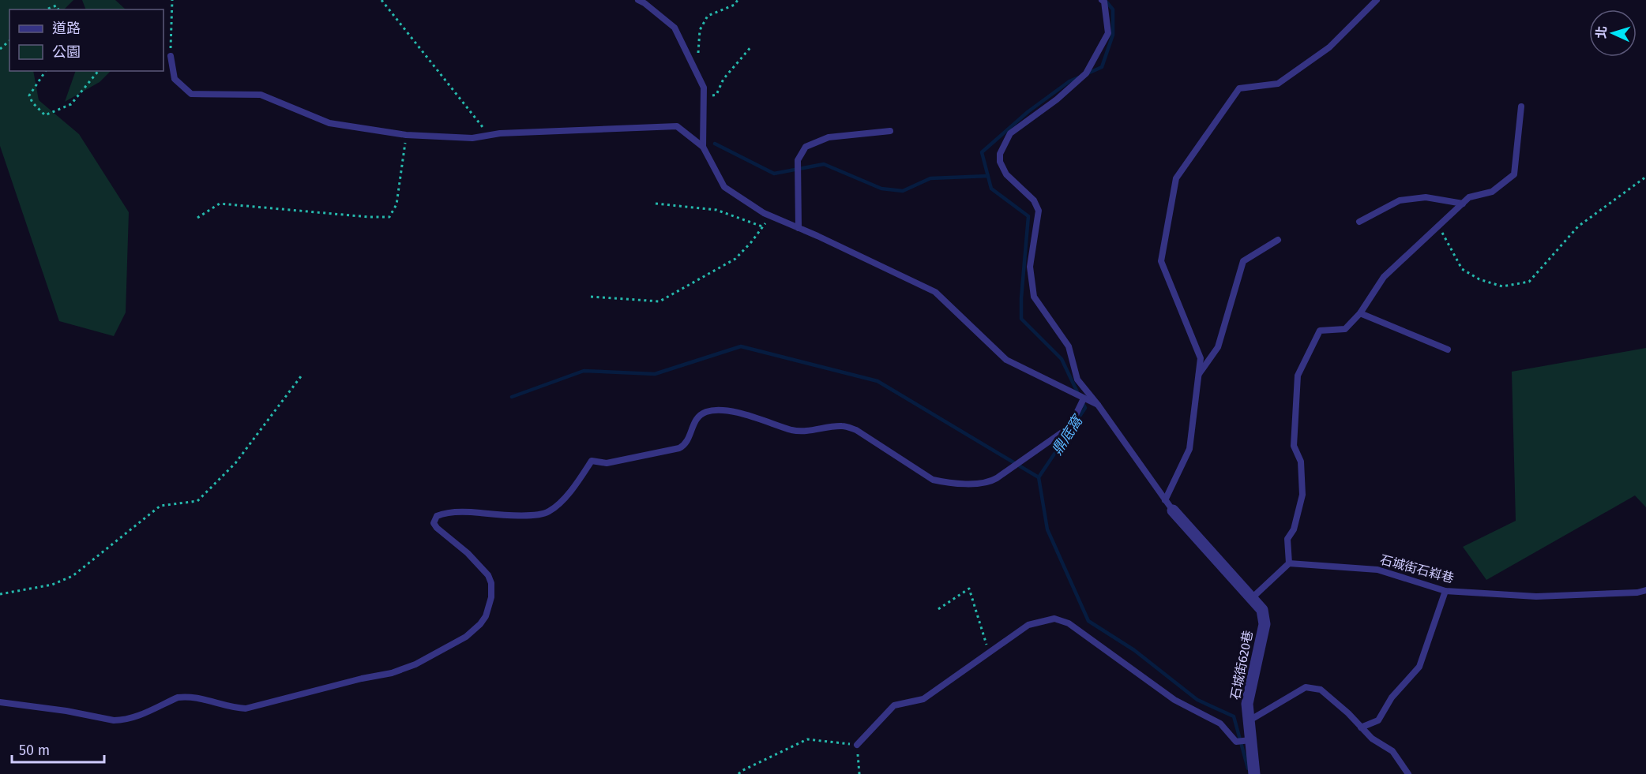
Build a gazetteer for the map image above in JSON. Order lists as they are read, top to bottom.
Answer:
{
  "streets": {
    "street": ["石城街620巷"],
    "lane": ["石城街石嵙巷"]
  },
  "water": ["鼎底窩"],
  "legend": ["道路", "公園"],
  "scale_bar": "50 m",
  "north": "left"
}
